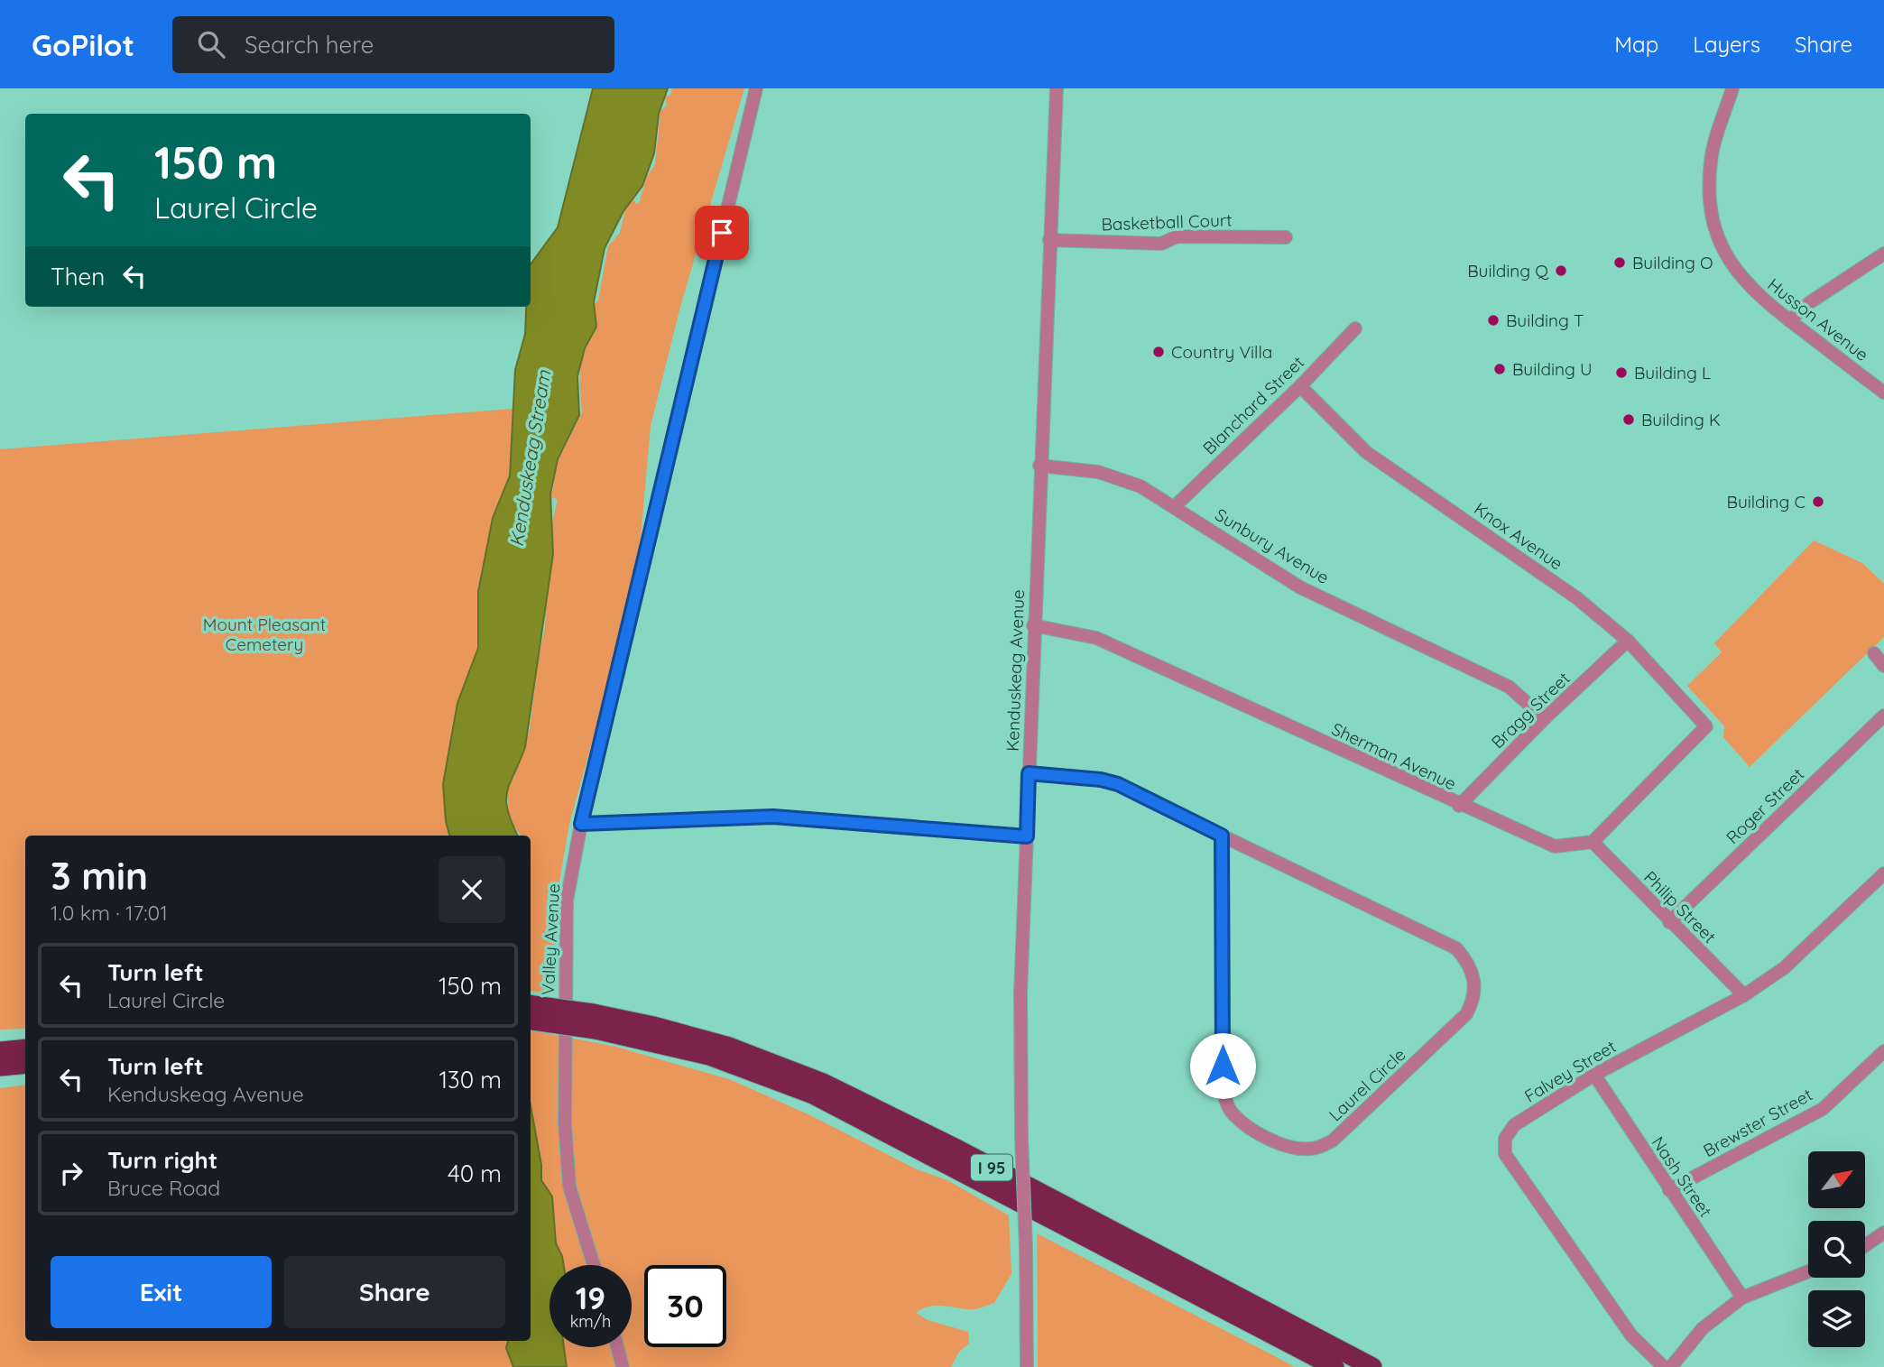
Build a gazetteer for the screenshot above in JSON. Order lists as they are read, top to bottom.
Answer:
{
  "streets": {
    "highway": ["I 95"],
    "street": [
      "Basketball Court",
      "Husson Avenue",
      "Blanchard Street",
      "Knox Avenue",
      "Sunbury Avenue",
      "Kenduskeag Avenue",
      "Bragg Street",
      "Sherman Avenue",
      "Roger Street",
      "Philip Street",
      "Valley Avenue",
      "Falvey Street",
      "Laurel Circle",
      "Brewster Street",
      "Nash Street"
    ]
  },
  "crossings": [
    ["Basketball Court", "Kenduskeag Avenue"],
    ["Blanchard Street", "Knox Avenue"],
    ["Blanchard Street", "Sunbury Avenue"],
    ["Knox Avenue", "Bragg Street"],
    ["Knox Avenue", "Sherman Avenue"],
    ["Knox Avenue", "Philip Street"],
    ["Sunbury Avenue", "Kenduskeag Avenue"],
    ["Sunbury Avenue", "Bragg Street"],
    ["Kenduskeag Avenue", "Sherman Avenue"],
    ["Kenduskeag Avenue", "Laurel Circle"],
    ["Bragg Street", "Sherman Avenue"],
    ["Sherman Avenue", "Philip Street"],
    ["Roger Street", "Philip Street"],
    ["Philip Street", "Falvey Street"],
    ["Falvey Street", "Nash Street"],
    ["Brewster Street", "Nash Street"]
  ],
  "water": ["Kenduskeag Stream"],
  "parks": ["Mount Pleasant Cemetery"],
  "places": [
    "Building O",
    "Building Q",
    "Building T",
    "Country Villa",
    "Building U",
    "Building L",
    "Building K",
    "Building C"
  ],
  "north": "top right",
  "page": {
    "header": "GoPilot",
    "search": "Search here",
    "nav": ["Map", "Layers", "Share"],
    "turn": ["150 m", "Laurel Circle"],
    "then": "Then",
    "heading": ["3 min", "1.0 km · 17:01"],
    "list": [
      {
        "name": "Turn left",
        "note": "Laurel Circle",
        "value": "150 m"
      },
      {
        "name": "Turn left",
        "note": "Kenduskeag Avenue",
        "value": "130 m"
      },
      {
        "name": "Turn right",
        "note": "Bruce Road",
        "value": "40 m"
      }
    ],
    "buttons": ["Exit", "Share"],
    "speed": "19 km/h",
    "limit": "30"
  }
}
